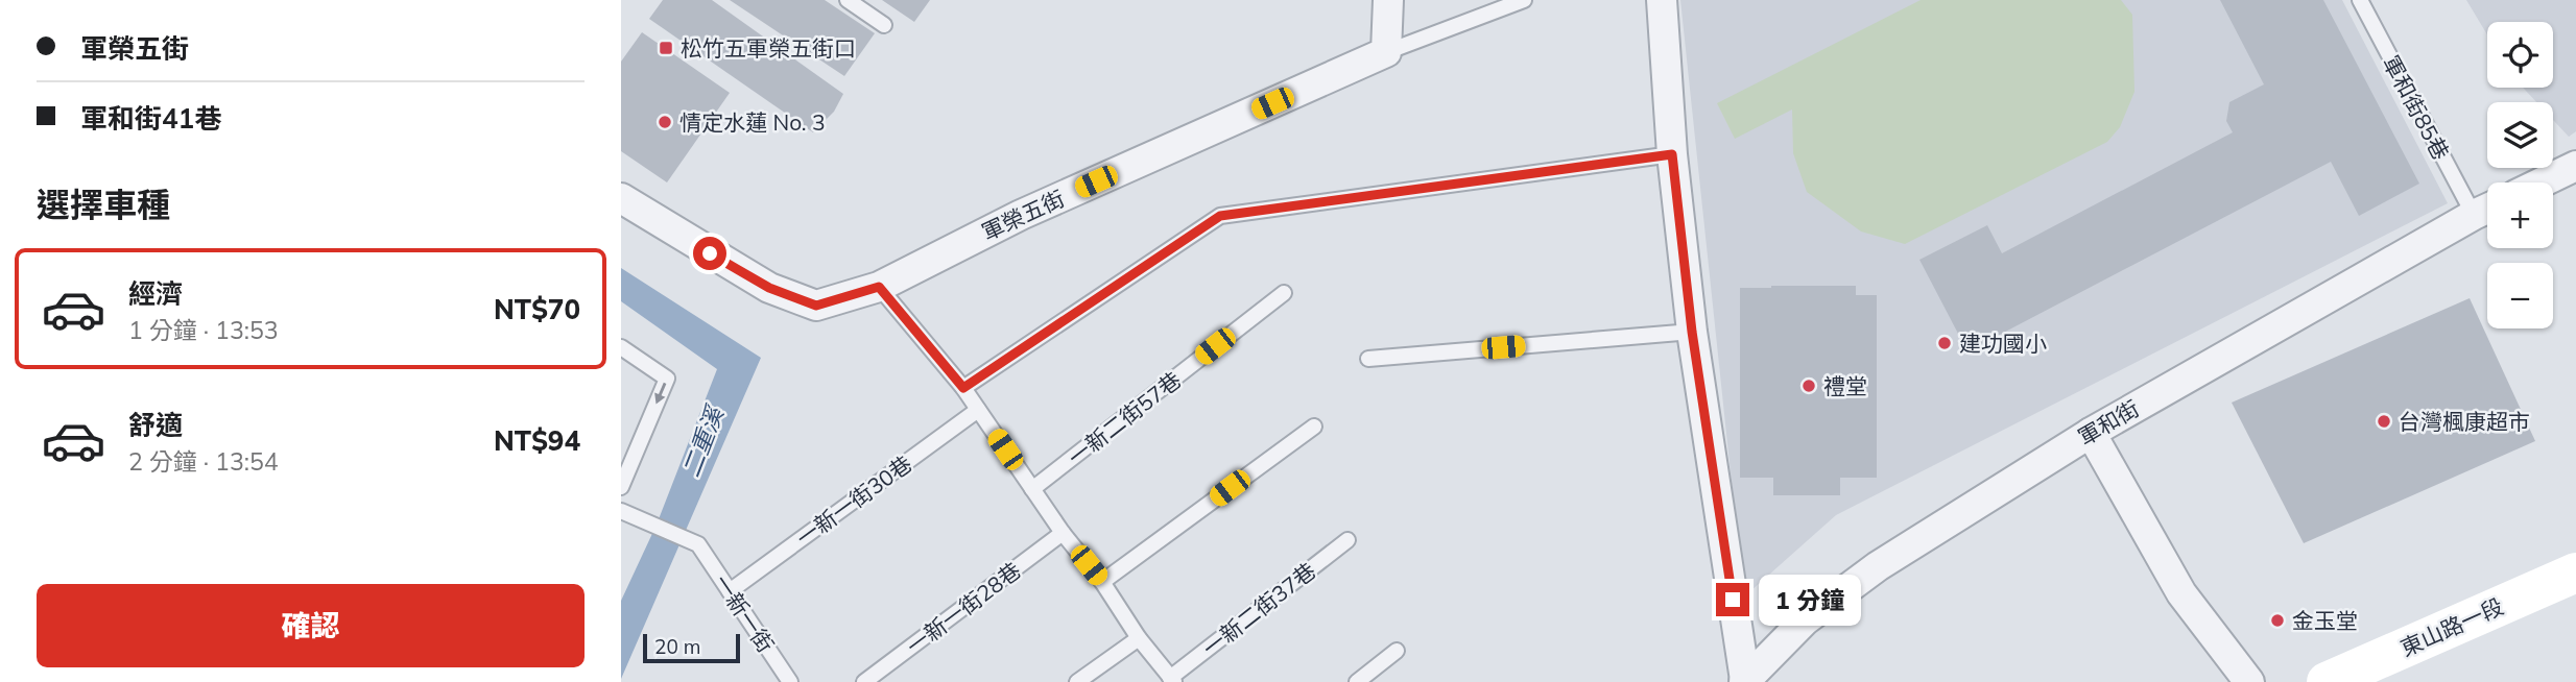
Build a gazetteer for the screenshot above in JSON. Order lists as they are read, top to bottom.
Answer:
{
  "streets": {
    "main road": ["東山路一段"],
    "street": ["軍榮五街", "軍和街"],
    "lane": [
      "軍和街85巷",
      "一新二街57巷",
      "一新一街30巷",
      "一新一街28巷",
      "一新二街37巷",
      "一新一街"
    ]
  },
  "crossings": [
    ["軍和街85巷", "軍和街"],
    ["一新一街30巷", "一新一街"]
  ],
  "water": ["二重溪"],
  "places": {
    "transit": ["松竹五軍榮五街口"],
    "other": [
      "情定水蓮 No. 3",
      "建功國小",
      "禮堂",
      "台灣楓康超市",
      "金玉堂"
    ]
  },
  "scale_bar": "20 m",
  "page": {
    "banner": ["軍榮五街", "軍和街41巷"],
    "map_buttons": ["+", "−"],
    "heading": "選擇車種",
    "list": [
      {
        "name": "經濟",
        "note": "1 分鐘 · 13:53",
        "value": "NT$70"
      },
      {
        "name": "舒適",
        "note": "2 分鐘 · 13:54",
        "value": "NT$94"
      }
    ],
    "buttons": "確認",
    "bubble": "1 分鐘",
    "scale": "20 m"
  }
}
